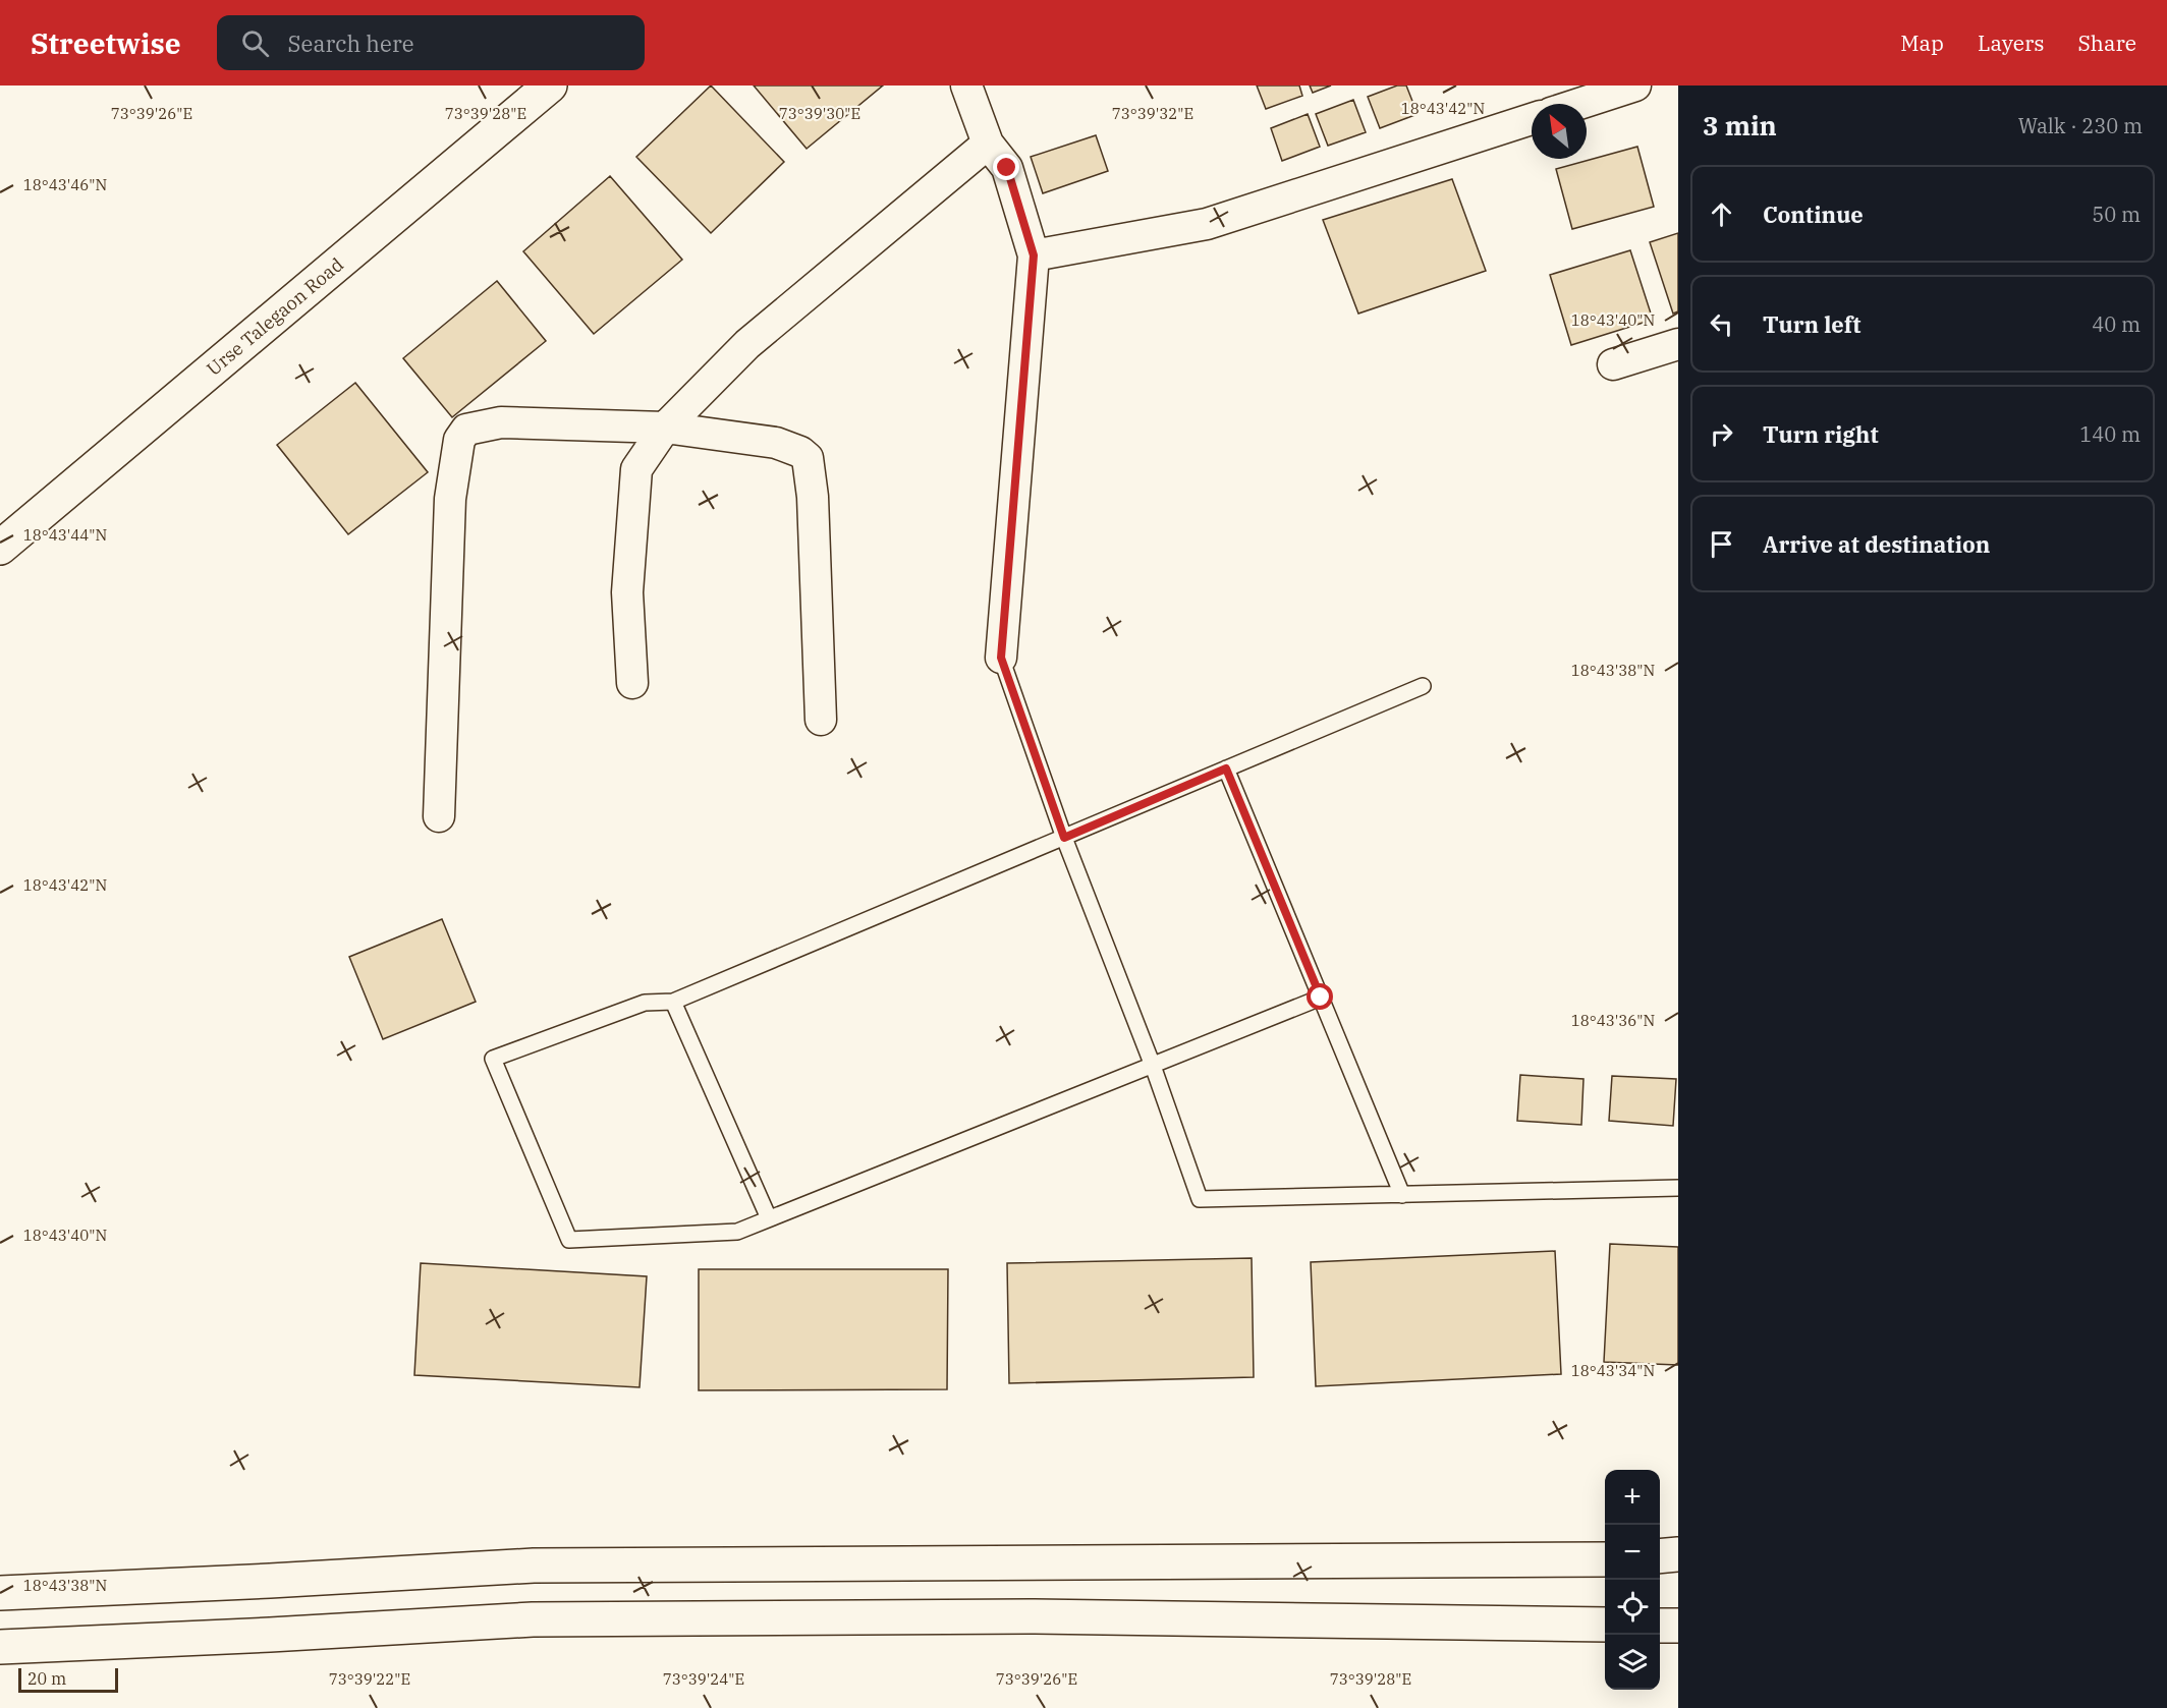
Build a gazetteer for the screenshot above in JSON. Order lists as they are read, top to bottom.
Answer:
{
  "streets": {
    "highway": ["Urse Talegaon Road"]
  },
  "scale_bar": "20 m",
  "north": "top left",
  "page": {
    "header": "Streetwise",
    "search": "Search here",
    "nav": ["Map", "Layers", "Share"],
    "heading": ["3 min", "Walk · 230 m"],
    "list": [
      ["Continue", "50 m"],
      ["Turn left", "40 m"],
      ["Turn right", "140 m"],
      "Arrive at destination"
    ],
    "map_buttons": ["+", "−"],
    "scale": "20 m"
  },
  "coordinates": [
    "18°43'42\"N",
    "73°39'26\"E",
    "73°39'28\"E",
    "73°39'30\"E",
    "73°39'32\"E",
    "18°43'46\"N",
    "18°43'40\"N",
    "18°43'44\"N",
    "18°43'38\"N",
    "18°43'36\"N",
    "18°43'34\"N",
    "73°39'22\"E",
    "73°39'24\"E"
  ]
}
